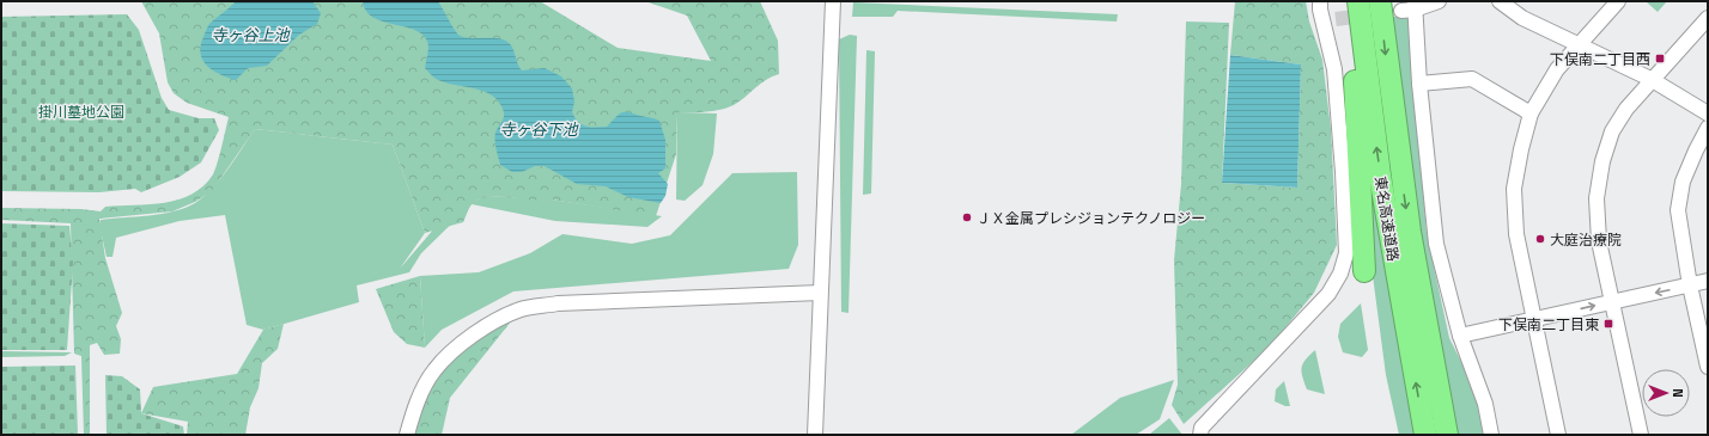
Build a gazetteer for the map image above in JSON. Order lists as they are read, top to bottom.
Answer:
{
  "streets": {
    "highway": ["東名高速道路"]
  },
  "water": ["寺ヶ谷上池", "寺ヶ谷下池"],
  "parks": ["掛川墓地公園"],
  "places": {
    "transit": ["下俣南二丁目西", "下俣南二丁目東"],
    "other": ["ＪＸ金属プレシジョンテクノロジー", "大庭治療院"]
  },
  "north": "right"
}
